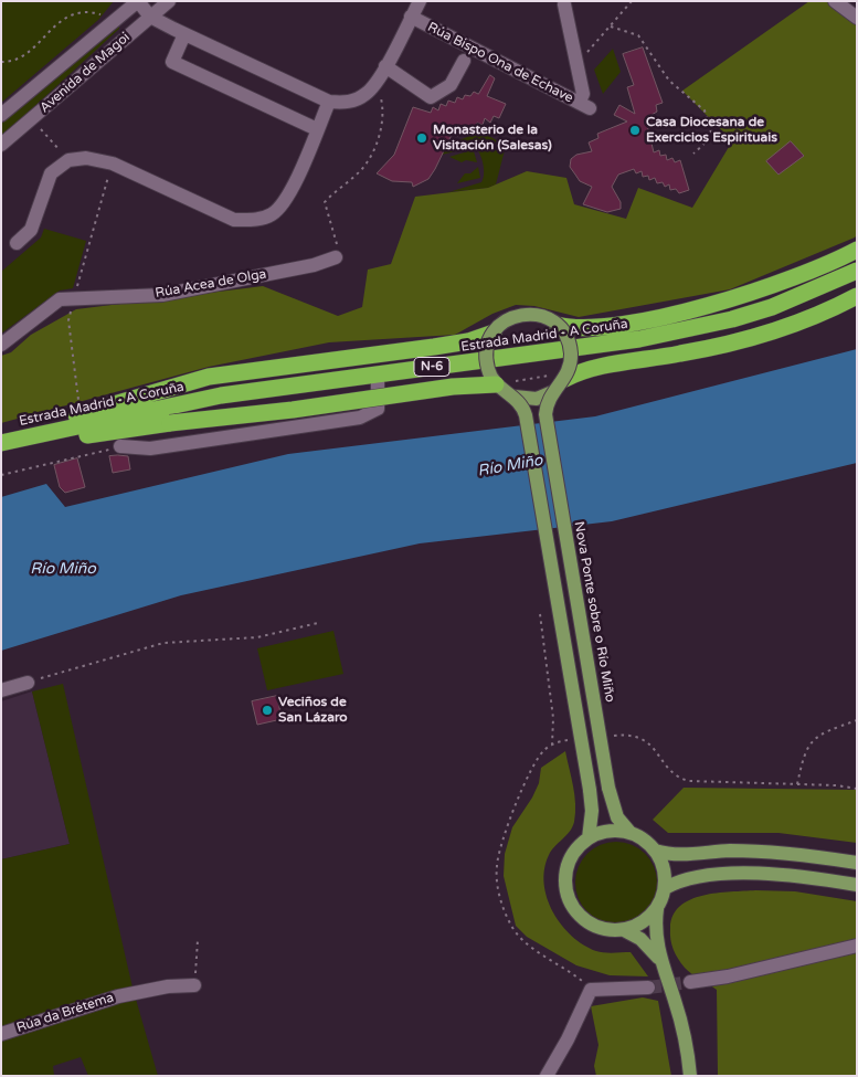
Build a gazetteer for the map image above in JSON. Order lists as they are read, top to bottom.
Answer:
{
  "streets": {
    "highway": ["Estrada Madrid - A Coruña", "N-6"],
    "main road": ["Nova Ponte sobre o Río Miño"],
    "street": [
      "Rúa Bispo Ona de Echave",
      "Avenida de Magoi",
      "Rúa Acea de Olga",
      "Rúa da Brétema"
    ]
  },
  "crossings": [
    ["Rúa Bispo Ona de Echave", "Avenida de Magoi"]
  ],
  "water": ["Río Miño"],
  "places": ["Casa Diocesana de Exercicios Espirituais", "Monasterio de la Visitación (Salesas)", "Veciños de San Lázaro"]
}
